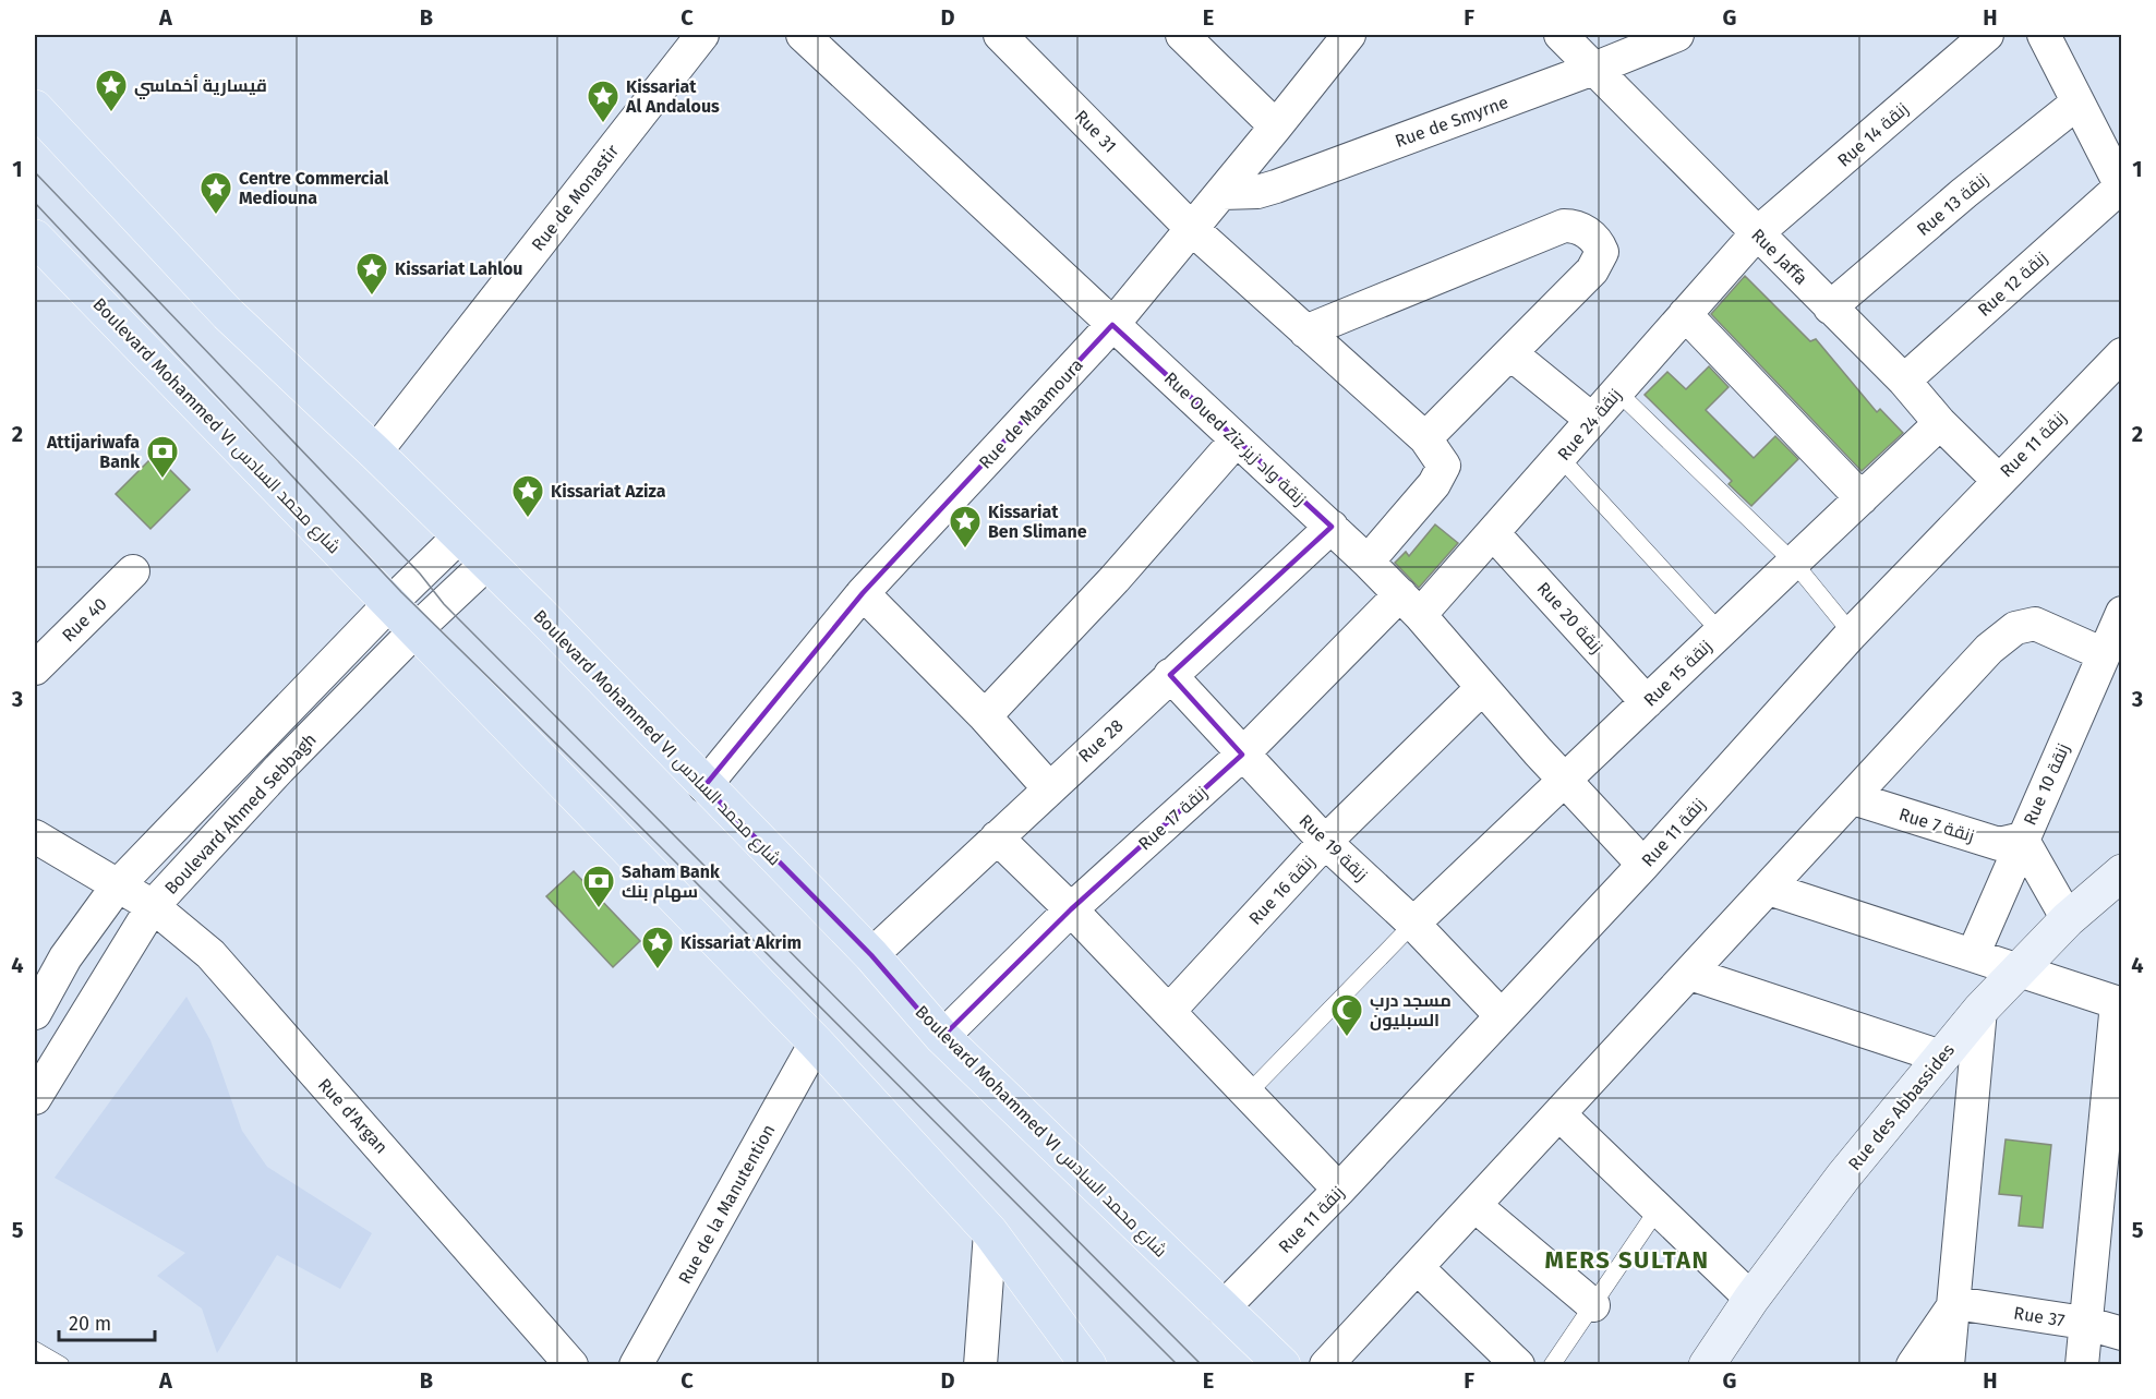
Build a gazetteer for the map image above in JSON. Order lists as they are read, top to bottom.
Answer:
{
  "streets": {
    "main road": ["Boulevard Mohammed VI شارع محمد السادس"],
    "street": [
      "Rue de Smyrne",
      "Rue 31",
      "Rue 14 زنقة",
      "Rue de Monastir",
      "Rue 13 زنقة",
      "Rue Jaffa",
      "Rue 12 زنقة",
      "Rue de Maamoura",
      "Rue 24 زنقة",
      "Rue Oued Ziz زنقة واد زيز",
      "Rue 11 زنقة",
      "Rue 20 زنقة",
      "Rue 40",
      "Rue 15 زنقة",
      "Rue 28",
      "Rue 10 زنقة",
      "Boulevard Ahmed Sebbagh",
      "Rue 17 زنقة",
      "Rue 7 زنقة",
      "Rue 19 زنقة",
      "Rue 16 زنقة",
      "Rue des Abbassides",
      "Rue d'Argan",
      "Rue de la Manutention",
      "Rue 37"
    ]
  },
  "crossings": [
    ["Rue de Smyrne", "Rue Jaffa"],
    ["Rue de Smyrne", "Rue de Maamoura"],
    ["Rue 31", "Rue de Maamoura"],
    ["Rue 31", "Rue Oued Ziz زنقة واد زيز"],
    ["Rue 14 زنقة", "Rue Jaffa"],
    ["Rue 14 زنقة", "Rue 24 زنقة"],
    ["Rue de Monastir", "Boulevard Mohammed VI شارع محمد السادس"],
    ["Rue 13 زنقة", "Rue Jaffa"],
    ["Rue Jaffa", "Rue 12 زنقة"],
    ["Rue Jaffa", "Rue 24 زنقة"],
    ["Rue Jaffa", "Rue 11 زنقة"],
    ["Rue Jaffa", "Rue 15 زنقة"],
    ["Rue de Maamoura", "Boulevard Mohammed VI شارع محمد السادس"],
    ["Rue de Maamoura", "Rue Oued Ziz زنقة واد زيز"],
    ["Rue 24 زنقة", "Rue Oued Ziz زنقة واد زيز"],
    ["Rue 24 زنقة", "Rue 20 زنقة"],
    ["Rue 24 زنقة", "Rue 17 زنقة"],
    ["Boulevard Mohammed VI شارع محمد السادس", "Rue 11 زنقة"],
    ["Boulevard Mohammed VI شارع محمد السادس", "Rue 28"],
    ["Boulevard Mohammed VI شارع محمد السادس", "Boulevard Ahmed Sebbagh"],
    ["Boulevard Mohammed VI شارع محمد السادس", "Rue 17 زنقة"],
    ["Boulevard Mohammed VI شارع محمد السادس", "Rue de la Manutention"],
    ["Rue Oued Ziz زنقة واد زيز", "Rue 11 زنقة"],
    ["Rue Oued Ziz زنقة واد زيز", "Rue 15 زنقة"],
    ["Rue Oued Ziz زنقة واد زيز", "Rue 28"],
    ["Rue Oued Ziz زنقة واد زيز", "Rue 17 زنقة"],
    ["Rue Oued Ziz زنقة واد زيز", "Rue 16 زنقة"],
    ["Rue 11 زنقة", "Rue 19 زنقة"],
    ["Rue 20 زنقة", "Rue 15 زنقة"],
    ["Rue 15 زنقة", "Rue 19 زنقة"],
    ["Rue 28", "Rue 19 زنقة"],
    ["Rue 10 زنقة", "Rue 7 زنقة"],
    ["Boulevard Ahmed Sebbagh", "Rue d'Argan"],
    ["Rue 17 زنقة", "Rue 19 زنقة"],
    ["Rue 19 زنقة", "Rue 16 زنقة"]
  ],
  "districts": ["MERS SULTAN"],
  "places": {
    "place": [
      "قيسارية أخماسي",
      "Kissariat Al Andalous",
      "Centre Commercial Mediouna",
      "Kissariat Lahlou",
      "Kissariat Aziza",
      "Kissariat Ben Slimane",
      "Kissariat Akrim"
    ],
    "bank": ["Attijariwafa Bank", "Saham Bank سهام بنك"],
    "mosque": ["مسجد درب السبليون"]
  },
  "scale_bar": "20 m",
  "grid": {
    "columns": [
      "A",
      "B",
      "C",
      "D",
      "E",
      "F",
      "G",
      "H"
    ],
    "rows": [
      "1",
      "2",
      "3",
      "4",
      "5"
    ]
  }
}
